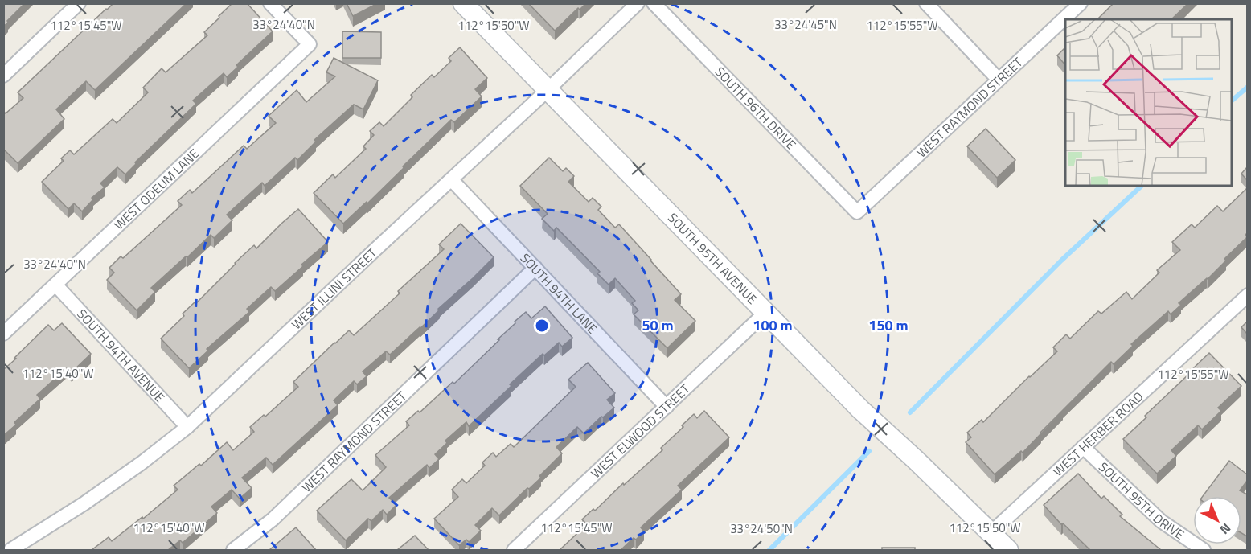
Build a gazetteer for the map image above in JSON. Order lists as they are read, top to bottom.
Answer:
{
  "streets": {
    "street": [
      "SOUTH 96TH DRIVE",
      "WEST RAYMOND STREET",
      "WEST ODEUM LANE",
      "SOUTH 95TH AVENUE",
      "WEST ILLINI STREET",
      "SOUTH 94TH LANE",
      "SOUTH 94TH AVENUE",
      "WEST ELWOOD STREET",
      "WEST HERBER ROAD",
      "SOUTH 95TH DRIVE"
    ]
  },
  "crossings": [
    ["SOUTH 96TH DRIVE", "WEST RAYMOND STREET"],
    ["WEST RAYMOND STREET", "SOUTH 94TH LANE"],
    ["WEST ODEUM LANE", "SOUTH 94TH AVENUE"],
    ["SOUTH 95TH AVENUE", "WEST ILLINI STREET"],
    ["SOUTH 95TH AVENUE", "WEST ELWOOD STREET"],
    ["SOUTH 95TH AVENUE", "WEST HERBER ROAD"],
    ["WEST ILLINI STREET", "SOUTH 94TH LANE"],
    ["WEST ILLINI STREET", "SOUTH 94TH AVENUE"],
    ["SOUTH 94TH LANE", "WEST ELWOOD STREET"],
    ["WEST HERBER ROAD", "SOUTH 95TH DRIVE"]
  ],
  "north": "bottom right",
  "coordinates": [
    "33°24'40\"N",
    "33°24'45\"N",
    "112°15'45\"W",
    "112°15'50\"W",
    "112°15'55\"W",
    "112°15'40\"W",
    "33°24'50\"N"
  ],
  "rings": ["50 m", "100 m", "150 m"]
}
